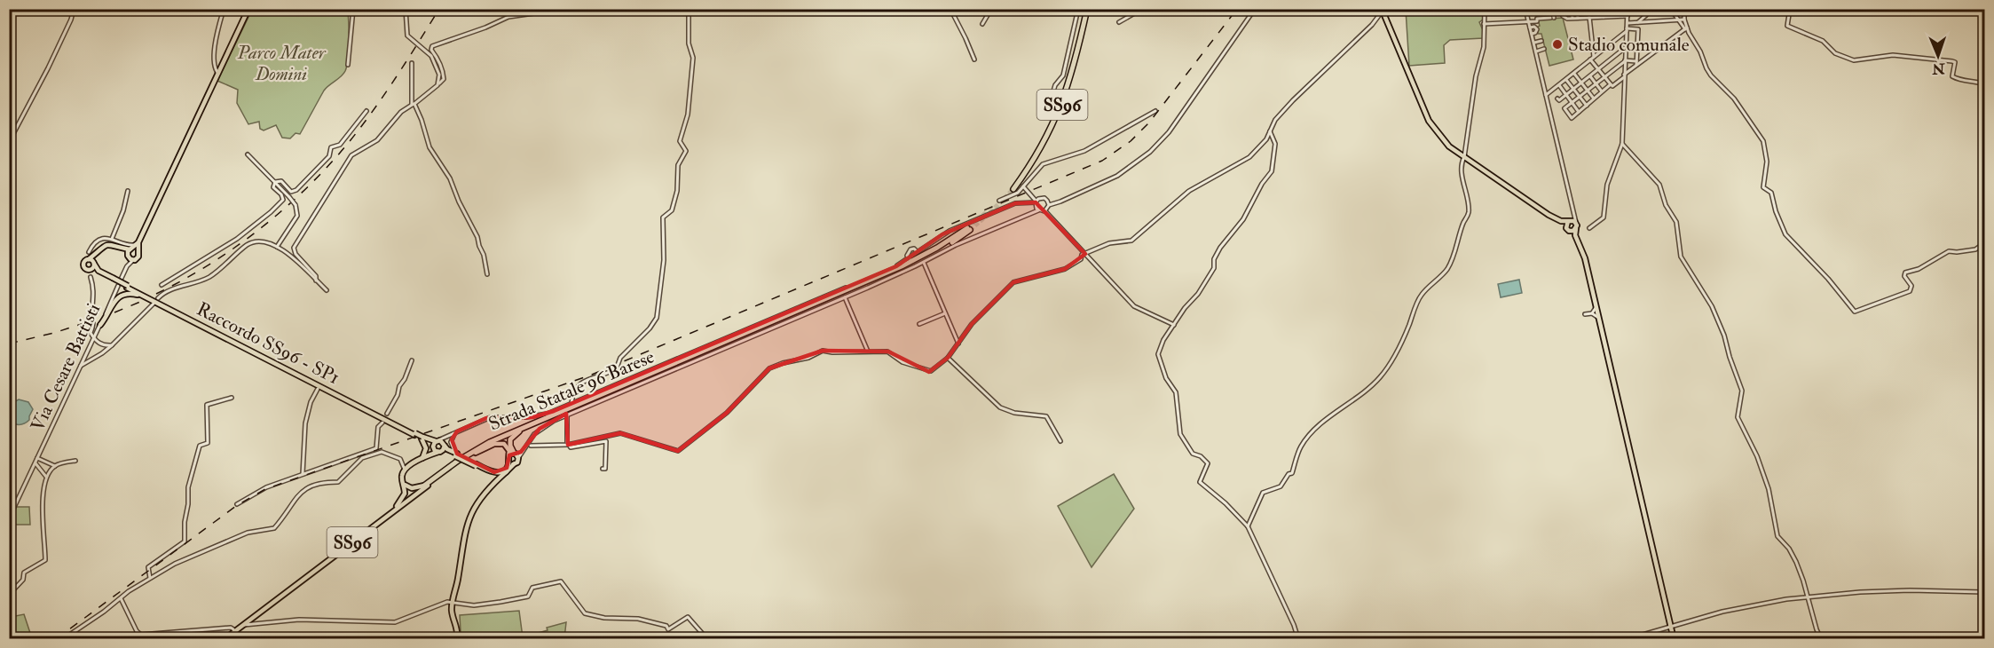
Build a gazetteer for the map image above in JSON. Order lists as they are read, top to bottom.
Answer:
{
  "streets": {
    "highway": ["SS96", "Strada Statale 96 Barese"],
    "main road": ["Raccordo SS96 - SP1"],
    "street": ["Via Cesare Battisti"]
  },
  "parks": ["Parco Mater Domini"],
  "places": ["Stadio comunale"],
  "north": "bottom"
}
